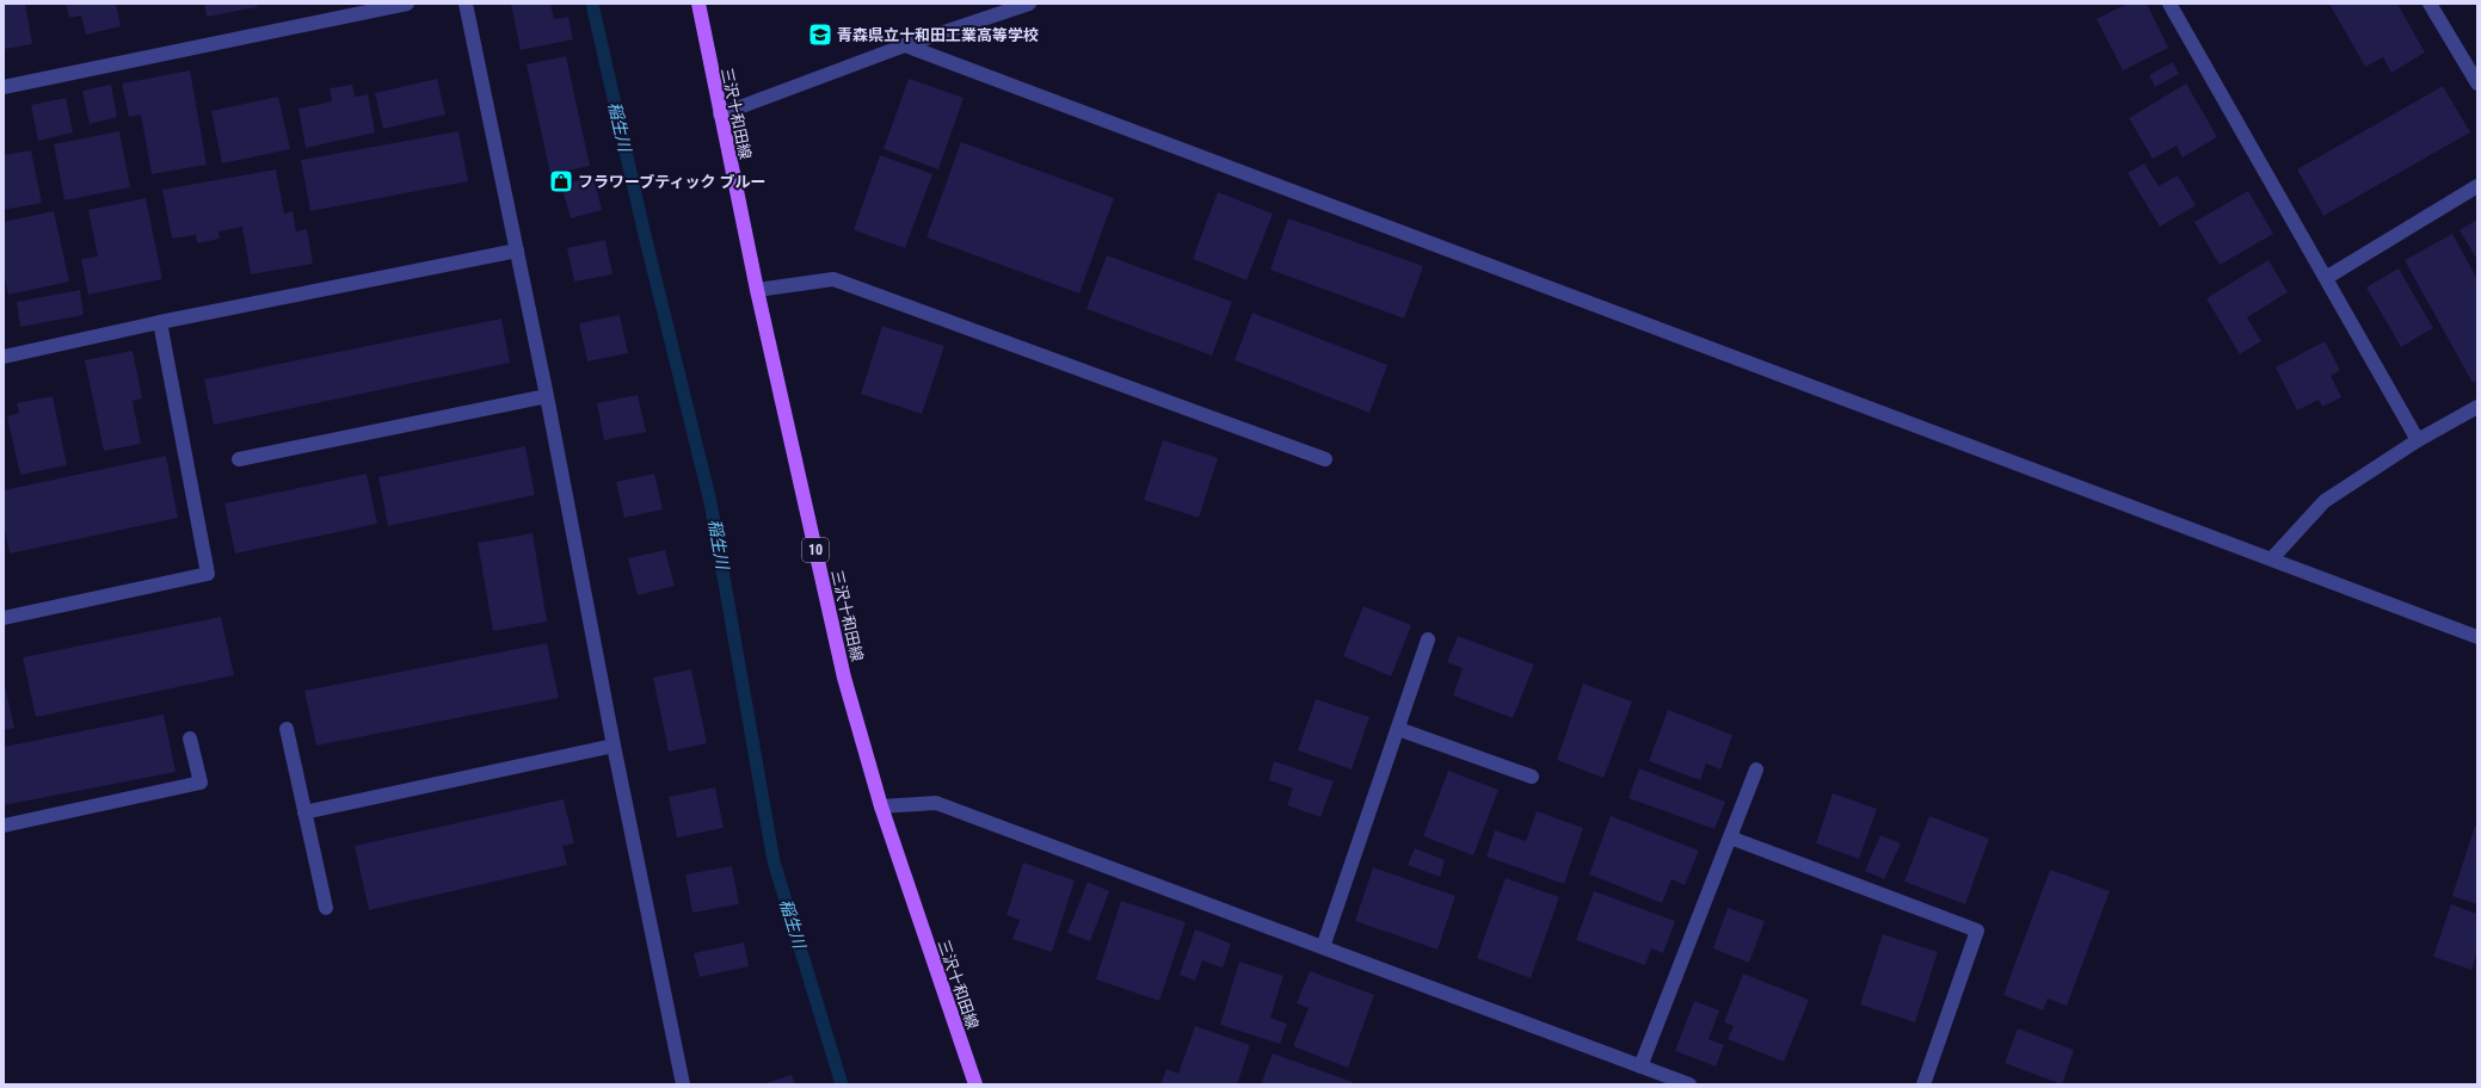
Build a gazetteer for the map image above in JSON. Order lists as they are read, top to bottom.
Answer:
{
  "streets": {
    "main road": ["三沢十和田線", "10"]
  },
  "water": ["稲生川"],
  "places": {
    "school or university": ["青森県立十和田工業高等学校"],
    "shop": ["フラワーブティック ブルー"]
  }
}
